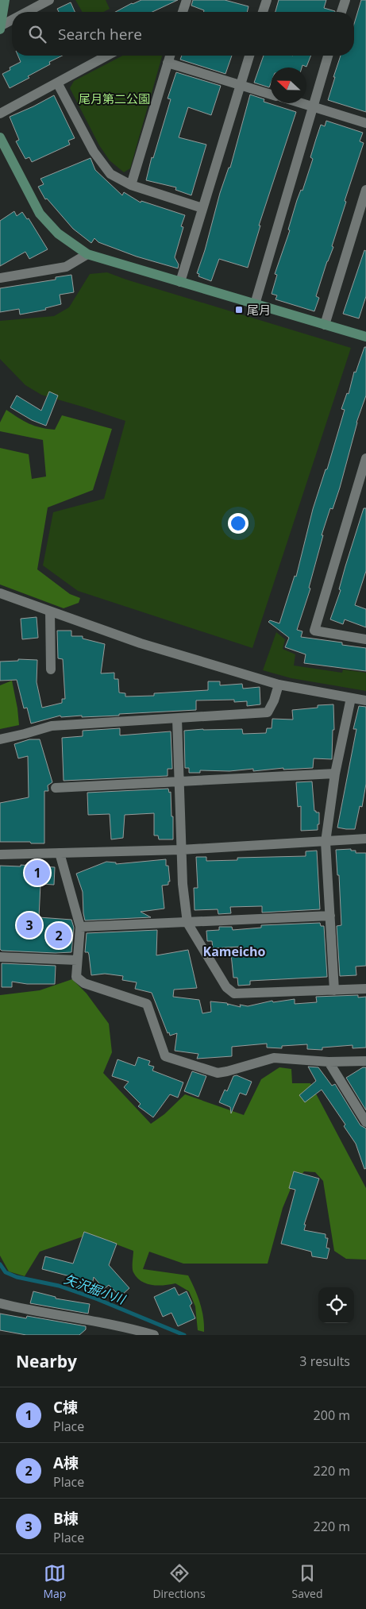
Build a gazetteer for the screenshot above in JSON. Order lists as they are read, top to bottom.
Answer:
{
  "districts": ["Kameicho"],
  "water": ["矢沢掘小川"],
  "parks": ["尾月第二公園"],
  "places": {
    "transit": ["尾月"]
  },
  "north": "left",
  "page": {
    "search": "Search here",
    "pins": ["1", "3", "2"],
    "heading": ["Nearby", "3 results"],
    "list": [
      {
        "mark": "1",
        "name": "C棟",
        "note": "Place",
        "value": "200 m"
      },
      {
        "mark": "2",
        "name": "A棟",
        "note": "Place",
        "value": "220 m"
      },
      {
        "mark": "3",
        "name": "B棟",
        "note": "Place",
        "value": "220 m"
      }
    ],
    "nav": ["Map", "Directions", "Saved"]
  }
}
